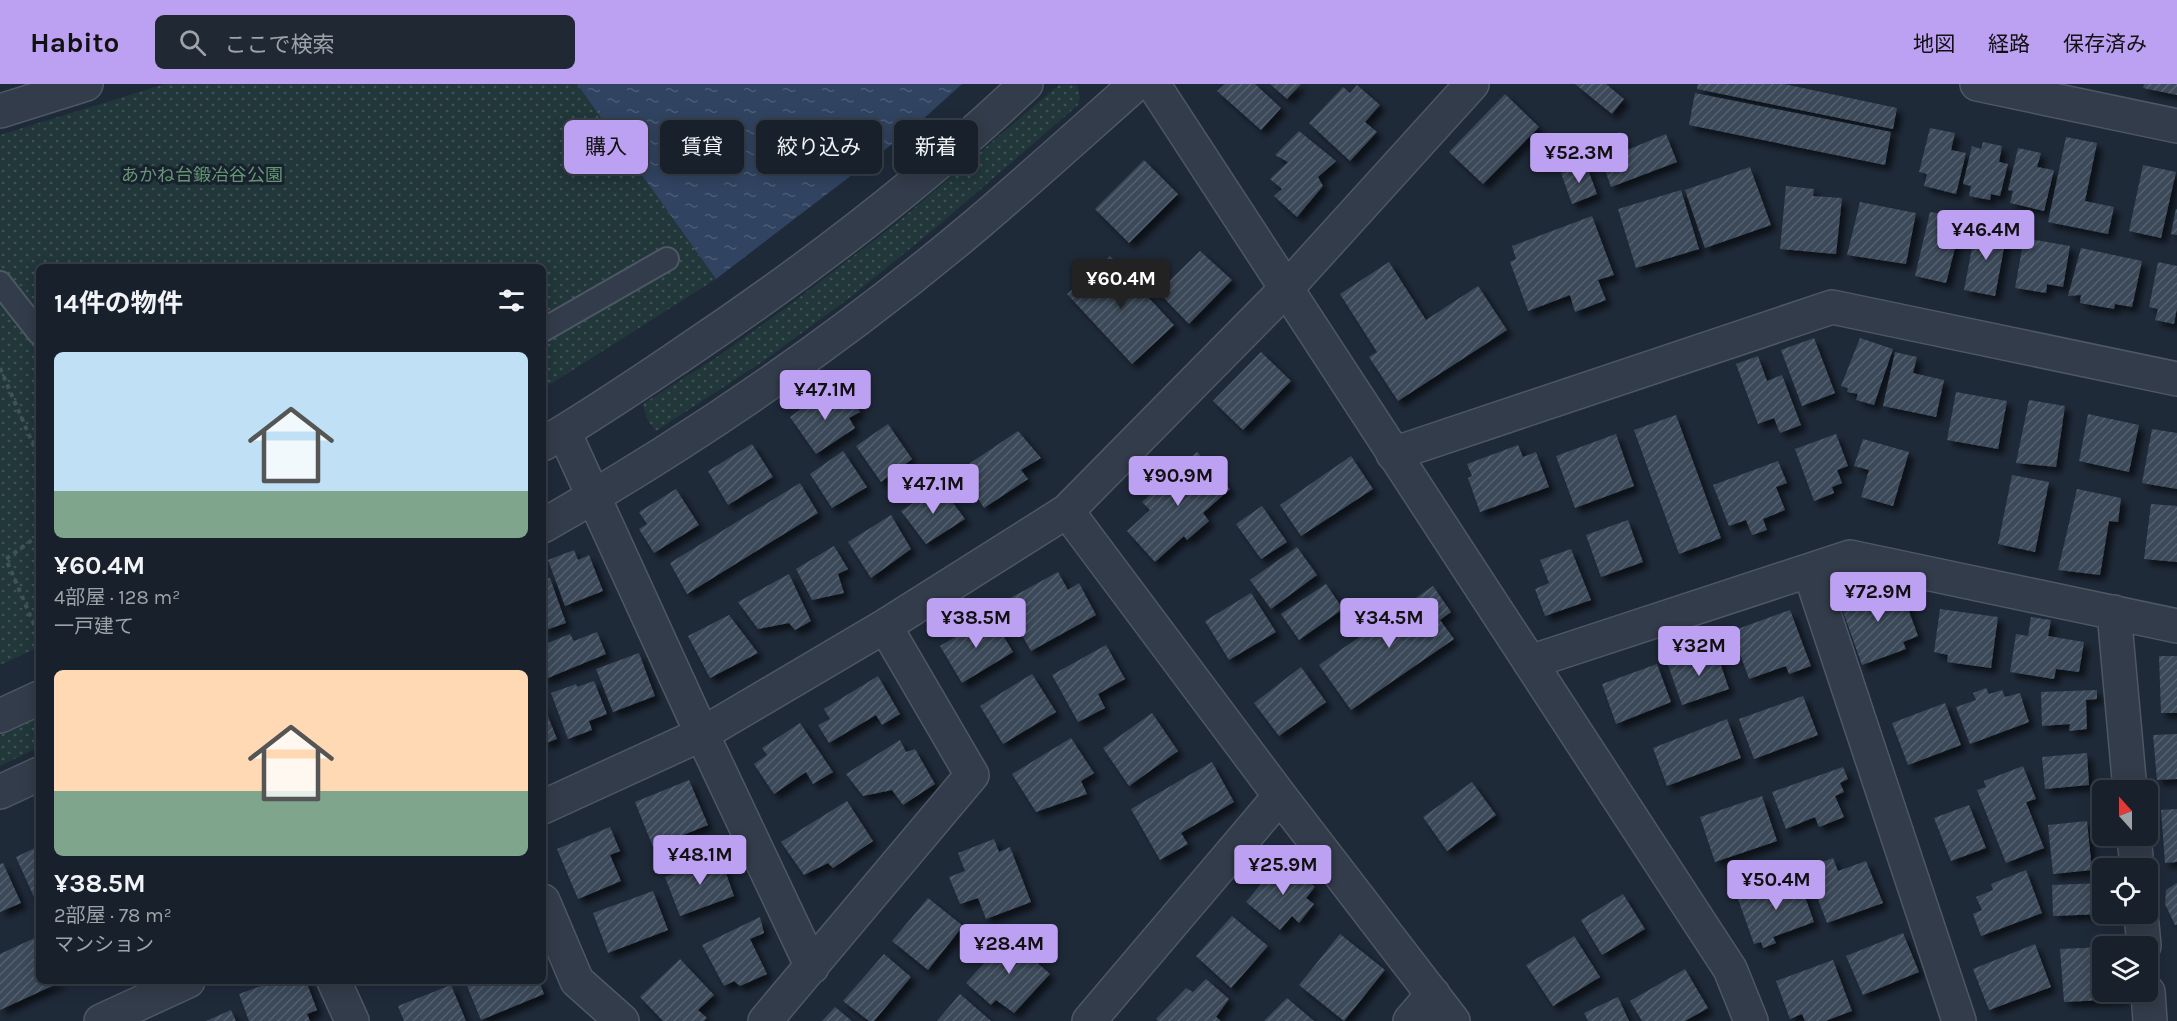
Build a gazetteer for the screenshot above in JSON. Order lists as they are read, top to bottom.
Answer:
{
  "parks": ["あかね台鍛冶谷公園"],
  "north": "top",
  "page": {
    "header": "Habito",
    "search": "ここで検索",
    "nav": ["地図", "経路", "保存済み"],
    "chip": [
      "購入",
      "賃貸",
      "絞り込み",
      "新着"
    ],
    "price": [
      "¥52.3M",
      "¥46.4M",
      "¥60.4M",
      "¥47.1M",
      "¥90.9M",
      "¥47.1M",
      "¥72.9M",
      "¥38.5M",
      "¥34.5M",
      "¥32M",
      "¥48.1M",
      "¥25.9M",
      "¥50.4M",
      "¥28.4M"
    ],
    "heading": "14件の物件",
    "list": [
      {
        "name": "¥60.4M",
        "note": "4部屋 · 128 m² · 一戸建て"
      },
      {
        "name": "¥38.5M",
        "note": "2部屋 · 78 m² · マンション"
      }
    ]
  }
}
